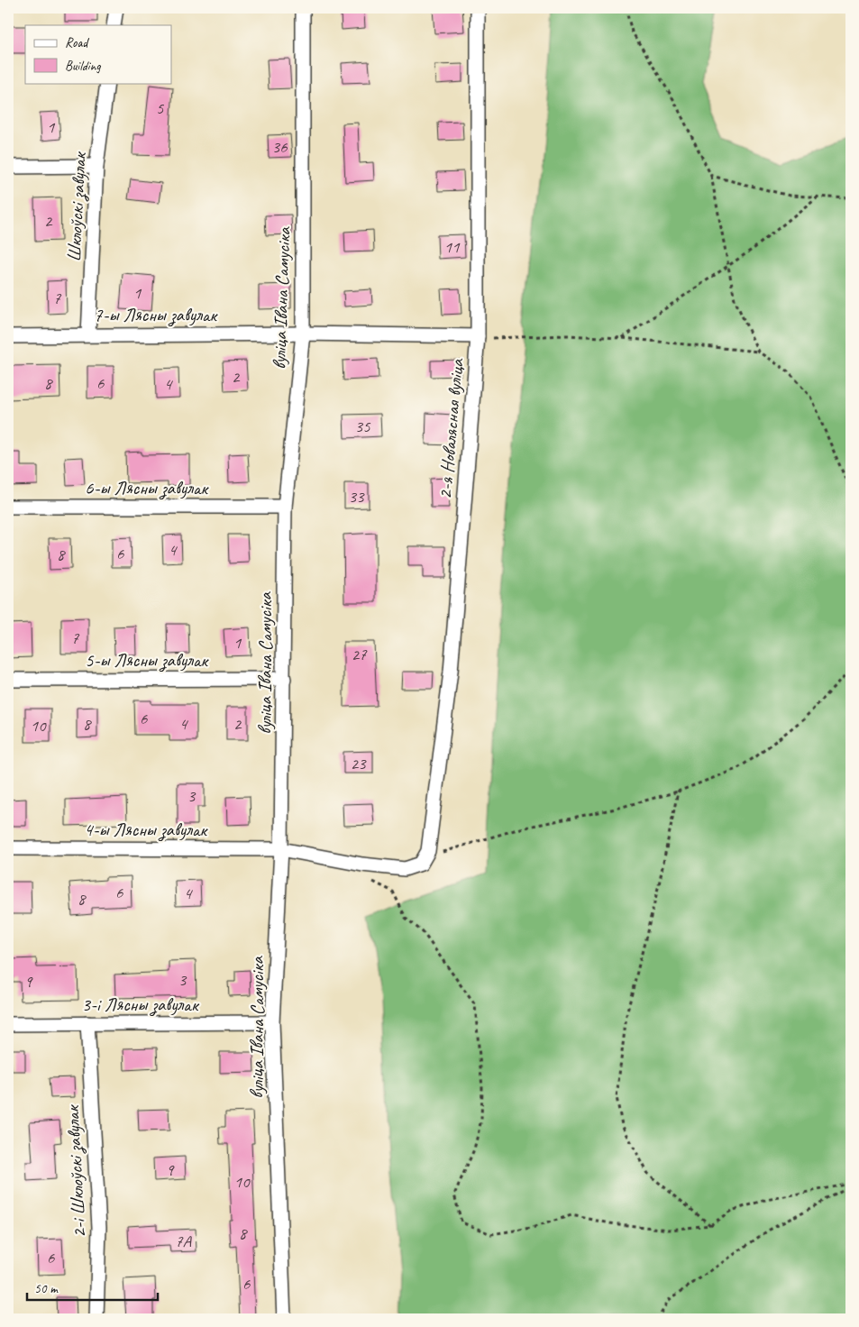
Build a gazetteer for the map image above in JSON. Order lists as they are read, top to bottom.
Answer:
{
  "streets": {
    "street": [
      "Шклоўскі завулак",
      "вуліца Івана Самусіка",
      "7-ы Лясны завулак",
      "2-я Новалясная вуліца",
      "6-ы Лясны завулак",
      "5-ы Лясны завулак",
      "4-ы Лясны завулак",
      "3-і Лясны завулак",
      "2-і Шклоўскі завулак"
    ]
  },
  "crossings": [
    ["Шклоўскі завулак", "7-ы Лясны завулак"],
    ["вуліца Івана Самусіка", "7-ы Лясны завулак"],
    ["вуліца Івана Самусіка", "6-ы Лясны завулак"],
    ["вуліца Івана Самусіка", "5-ы Лясны завулак"],
    ["вуліца Івана Самусіка", "4-ы Лясны завулак"],
    ["вуліца Івана Самусіка", "3-і Лясны завулак"],
    ["7-ы Лясны завулак", "2-я Новалясная вуліца"],
    ["2-я Новалясная вуліца", "4-ы Лясны завулак"],
    ["3-і Лясны завулак", "2-і Шклоўскі завулак"]
  ],
  "house_numbers": [
    "5",
    "1",
    "36",
    "2",
    "11",
    "1",
    "7",
    "2",
    "8",
    "6",
    "4",
    "35",
    "33",
    "4",
    "6",
    "8",
    "7",
    "1",
    "27",
    "6",
    "8",
    "4",
    "2",
    "10",
    "23",
    "3",
    "6",
    "4",
    "8",
    "3",
    "9",
    "9",
    "10",
    "8",
    "7А",
    "6",
    "6"
  ],
  "legend": ["Road", "Building"],
  "scale_bar": "50 m"
}
